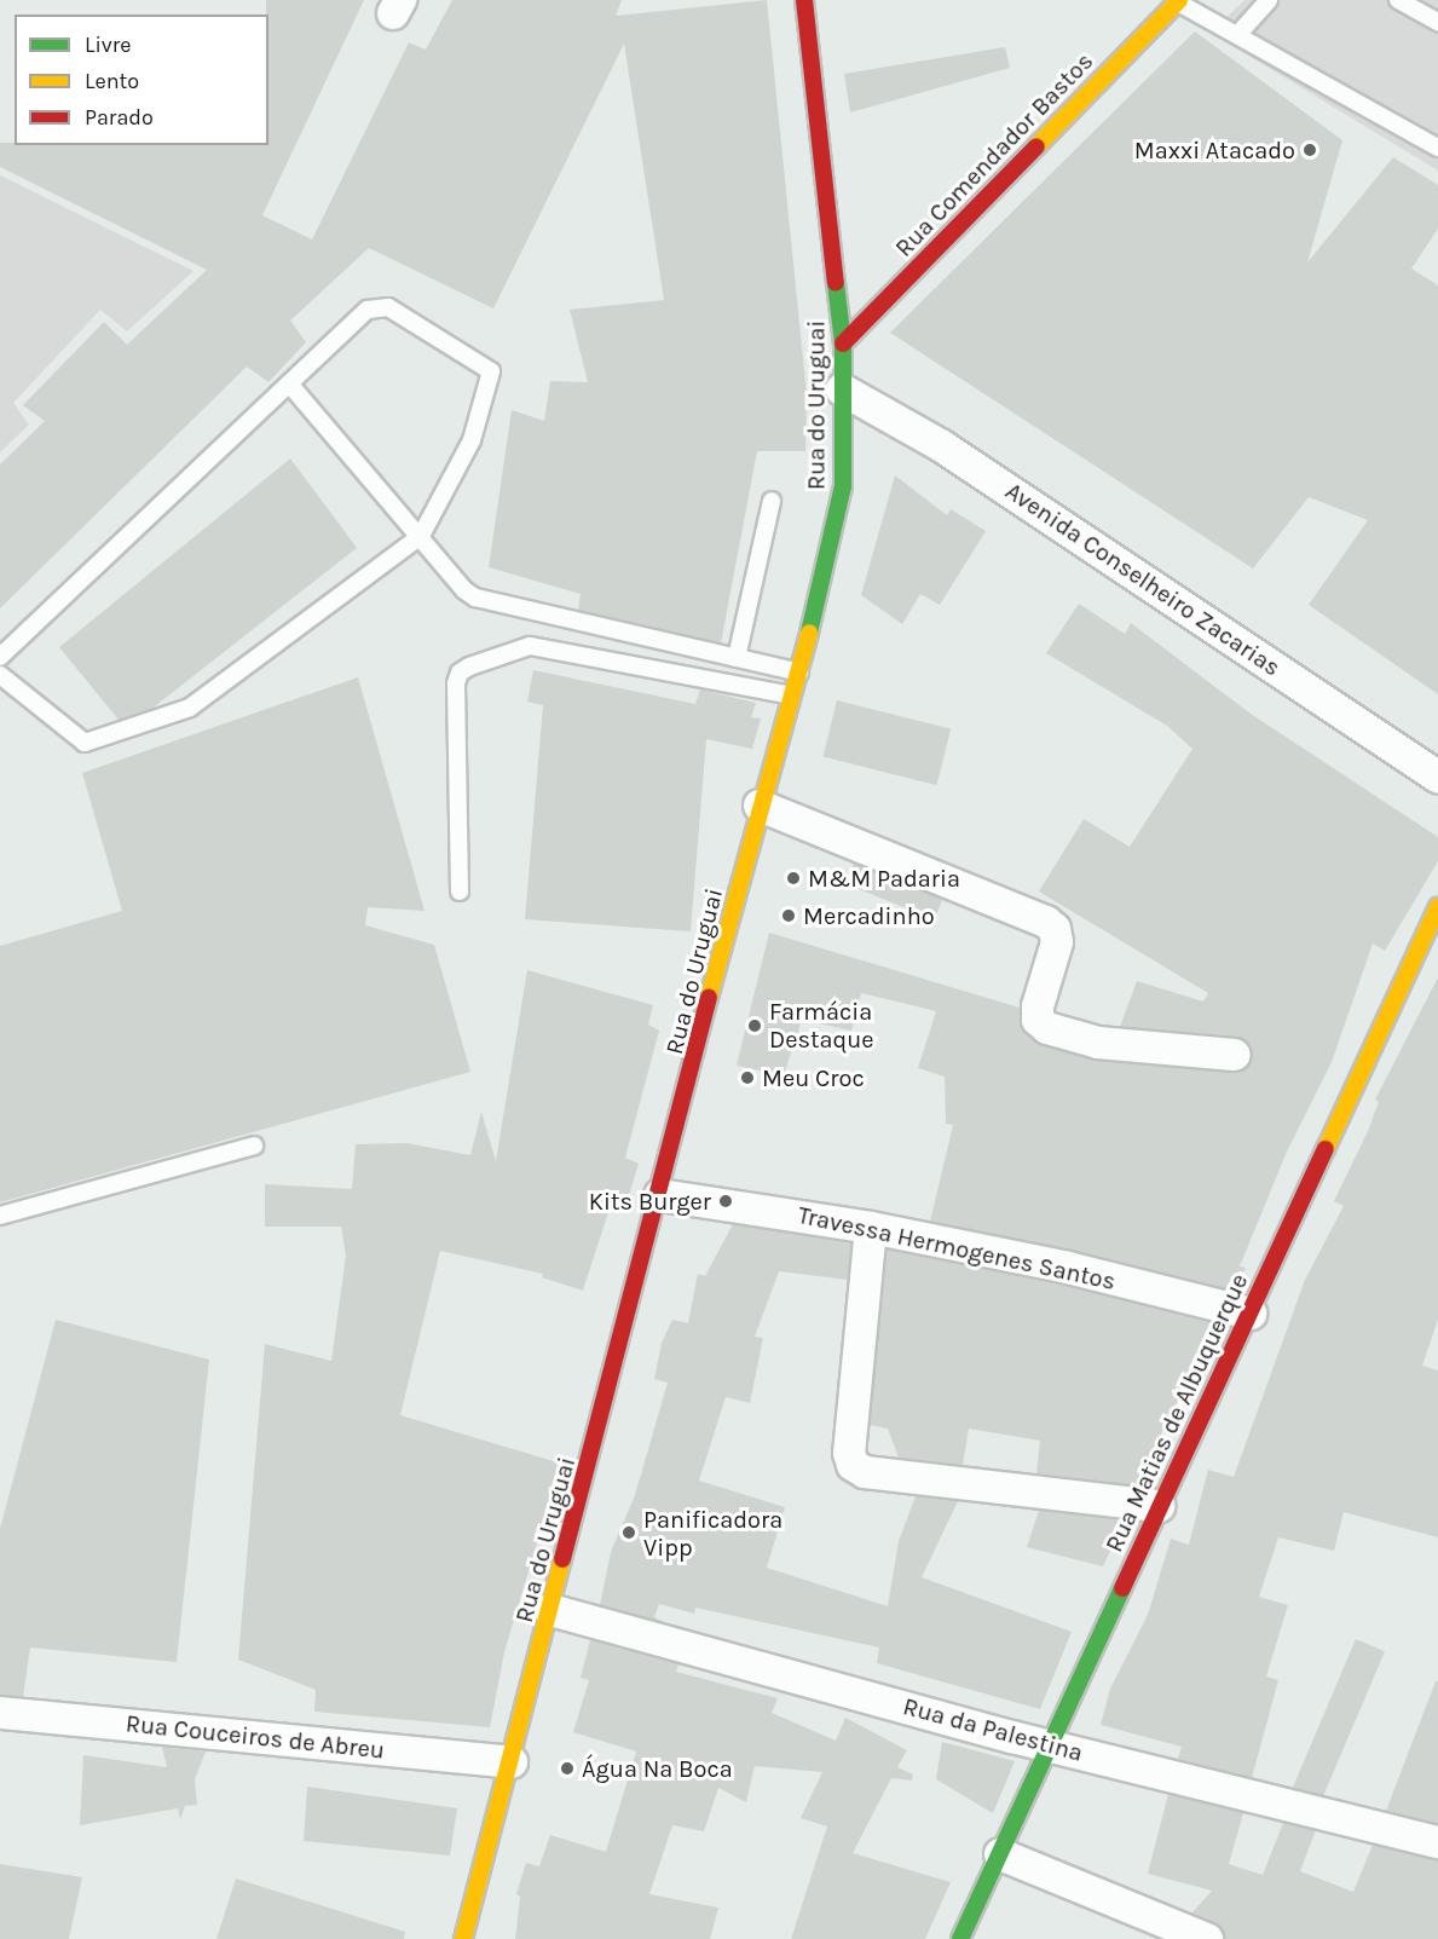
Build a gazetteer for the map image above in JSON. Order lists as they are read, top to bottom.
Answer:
{
  "streets": {
    "street": [
      "Rua Comendador Bastos",
      "Rua do Uruguai",
      "Avenida Conselheiro Zacarias",
      "Travessa Hermogenes Santos",
      "Rua Matias de Albuquerque",
      "Rua da Palestina",
      "Rua Couceiros de Abreu"
    ]
  },
  "crossings": [
    ["Rua Comendador Bastos", "Rua do Uruguai"],
    ["Rua do Uruguai", "Avenida Conselheiro Zacarias"],
    ["Rua do Uruguai", "Travessa Hermogenes Santos"],
    ["Rua do Uruguai", "Rua da Palestina"],
    ["Rua do Uruguai", "Rua Couceiros de Abreu"],
    ["Travessa Hermogenes Santos", "Rua Matias de Albuquerque"],
    ["Rua Matias de Albuquerque", "Rua da Palestina"]
  ],
  "places": [
    "Maxxi Atacado",
    "M&M Padaria",
    "Mercadinho",
    "Farmácia Destaque",
    "Meu Croc",
    "Kits Burger",
    "Panificadora Vipp",
    "Água Na Boca"
  ],
  "legend": ["Livre", "Lento", "Parado"]
}
